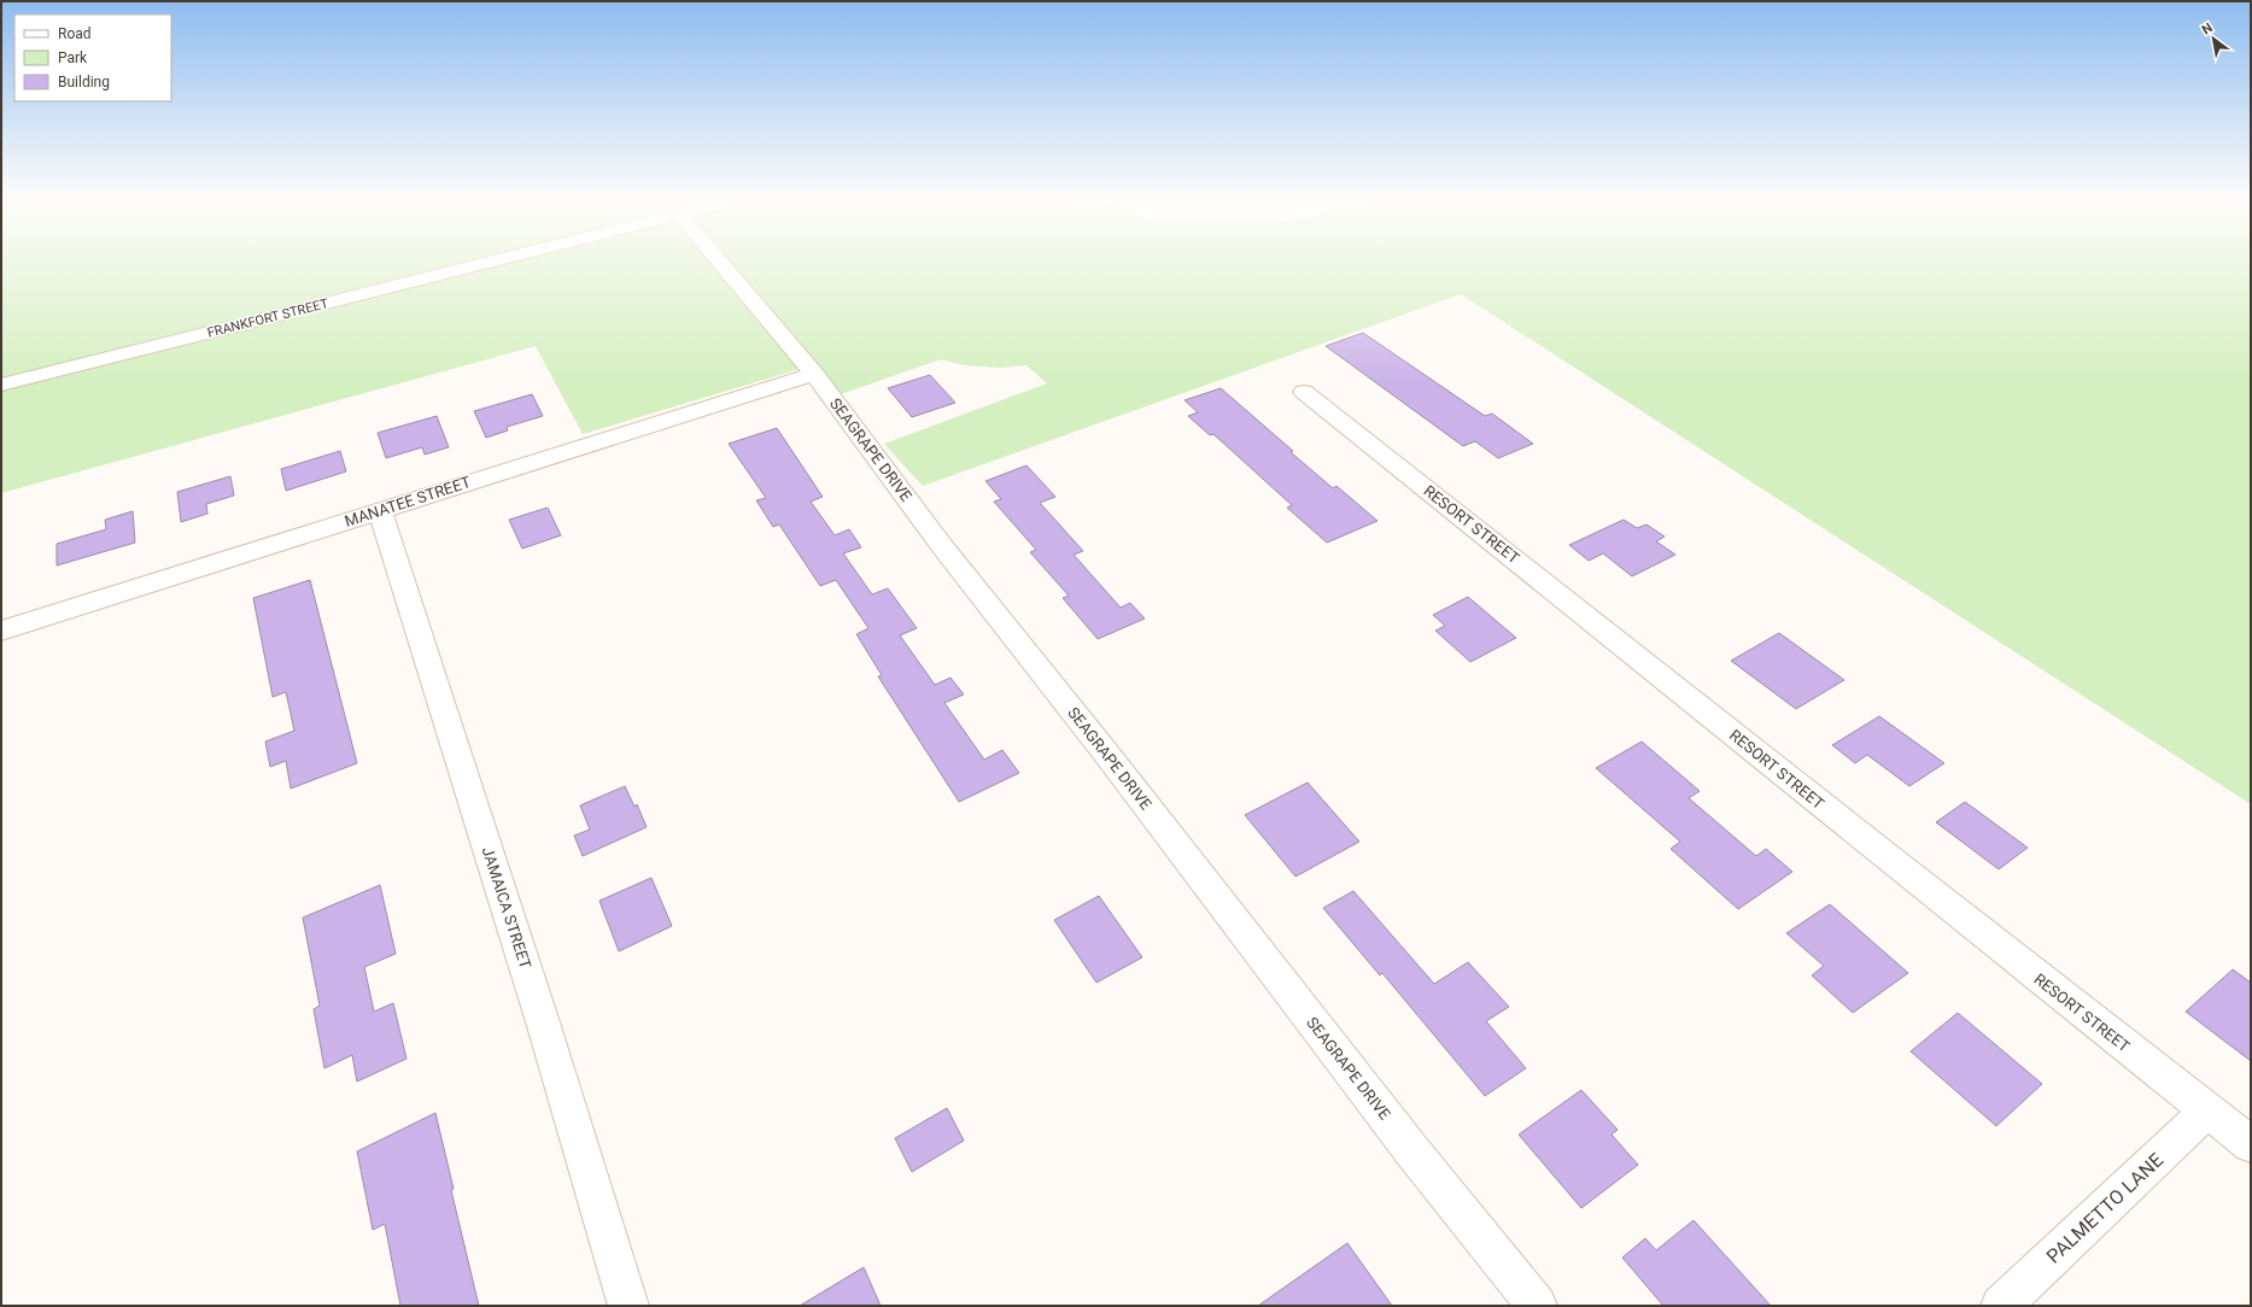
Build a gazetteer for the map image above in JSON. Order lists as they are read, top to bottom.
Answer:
{
  "streets": {
    "street": [
      "FRANKFORT STREET",
      "SEAGRAPE DRIVE",
      "MANATEE STREET",
      "RESORT STREET",
      "JAMAICA STREET",
      "PALMETTO LANE"
    ]
  },
  "crossings": [
    ["SEAGRAPE DRIVE", "MANATEE STREET"],
    ["MANATEE STREET", "JAMAICA STREET"],
    ["RESORT STREET", "PALMETTO LANE"]
  ],
  "legend": ["Road", "Park", "Building"],
  "north": "top left"
}
